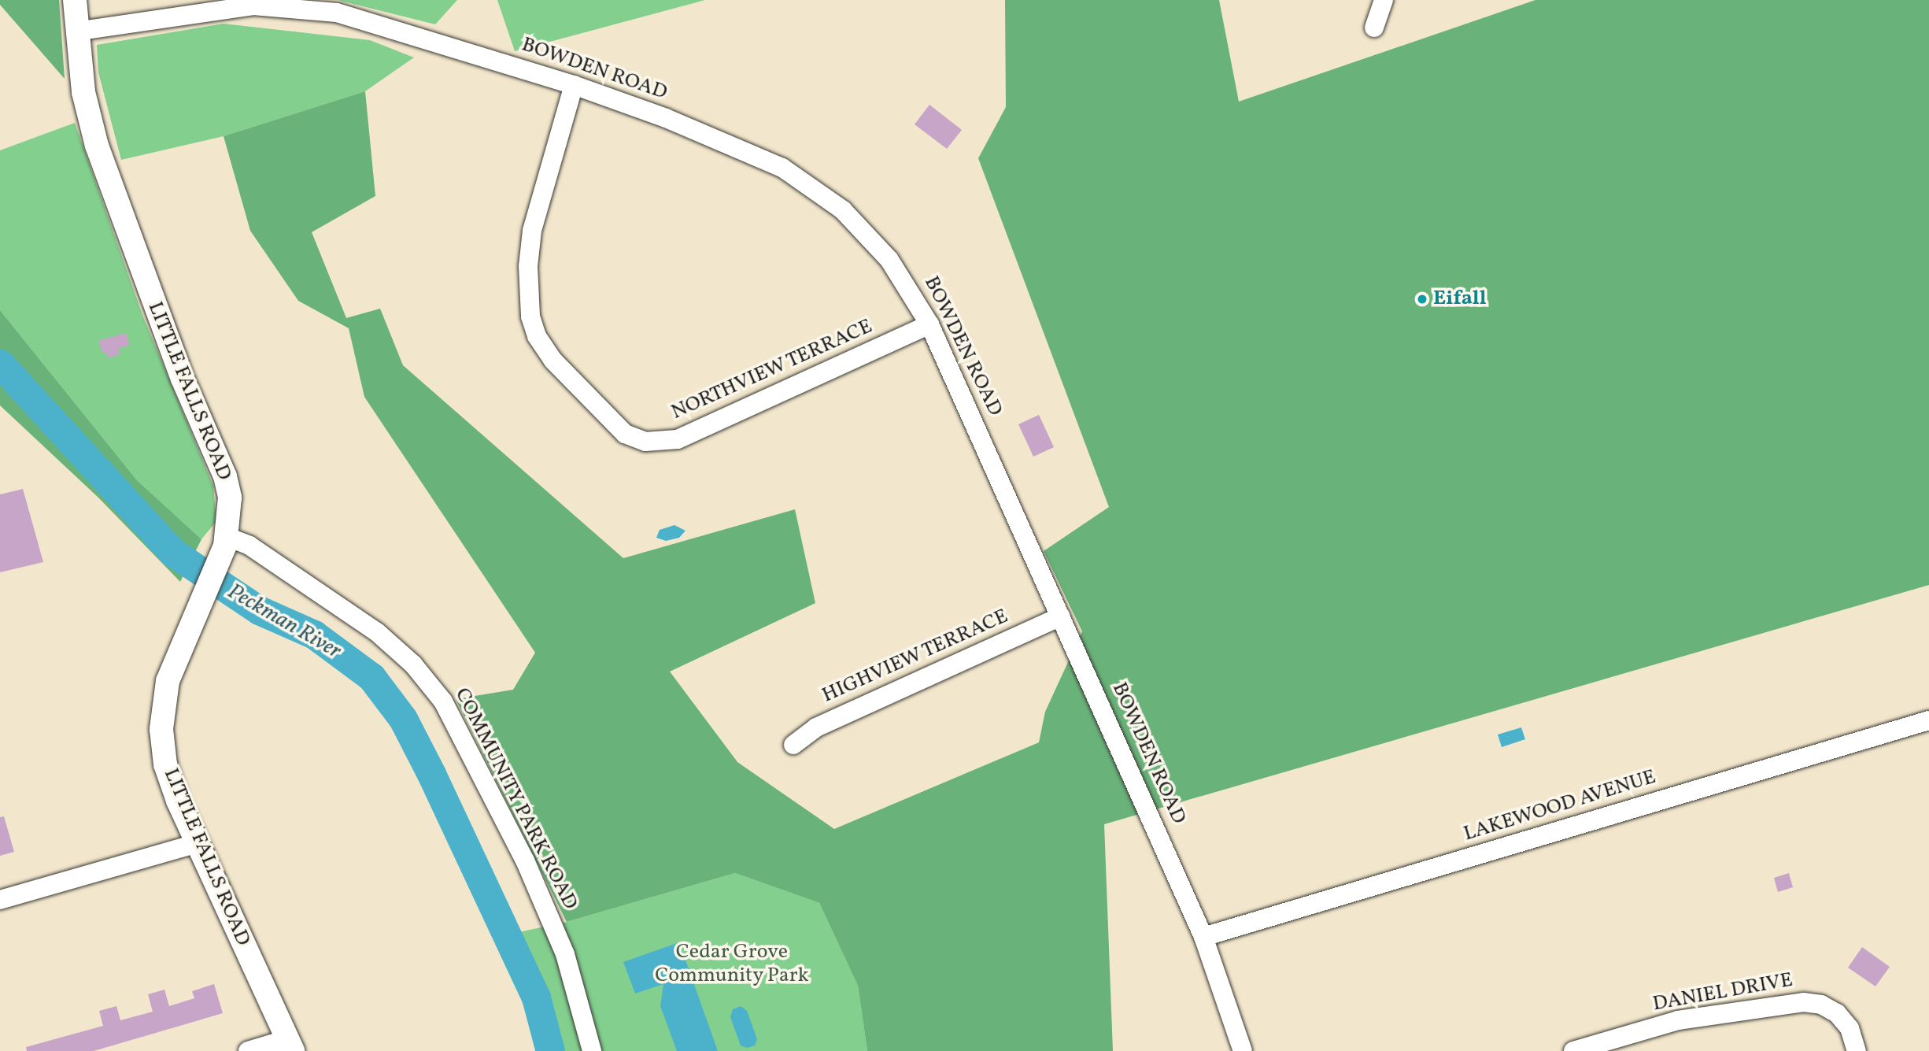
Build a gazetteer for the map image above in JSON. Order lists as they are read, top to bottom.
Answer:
{
  "streets": {
    "street": [
      "BOWDEN ROAD",
      "NORTHVIEW TERRACE",
      "LITTLE FALLS ROAD",
      "HIGHVIEW TERRACE",
      "COMMUNITY PARK ROAD",
      "LAKEWOOD AVENUE",
      "DANIEL DRIVE"
    ]
  },
  "crossings": [
    ["BOWDEN ROAD", "NORTHVIEW TERRACE"],
    ["BOWDEN ROAD", "LITTLE FALLS ROAD"],
    ["BOWDEN ROAD", "HIGHVIEW TERRACE"],
    ["BOWDEN ROAD", "LAKEWOOD AVENUE"],
    ["LITTLE FALLS ROAD", "COMMUNITY PARK ROAD"]
  ],
  "water": ["Peckman River"],
  "parks": ["Cedar Grove Community Park"],
  "places": ["Eifall"]
}
